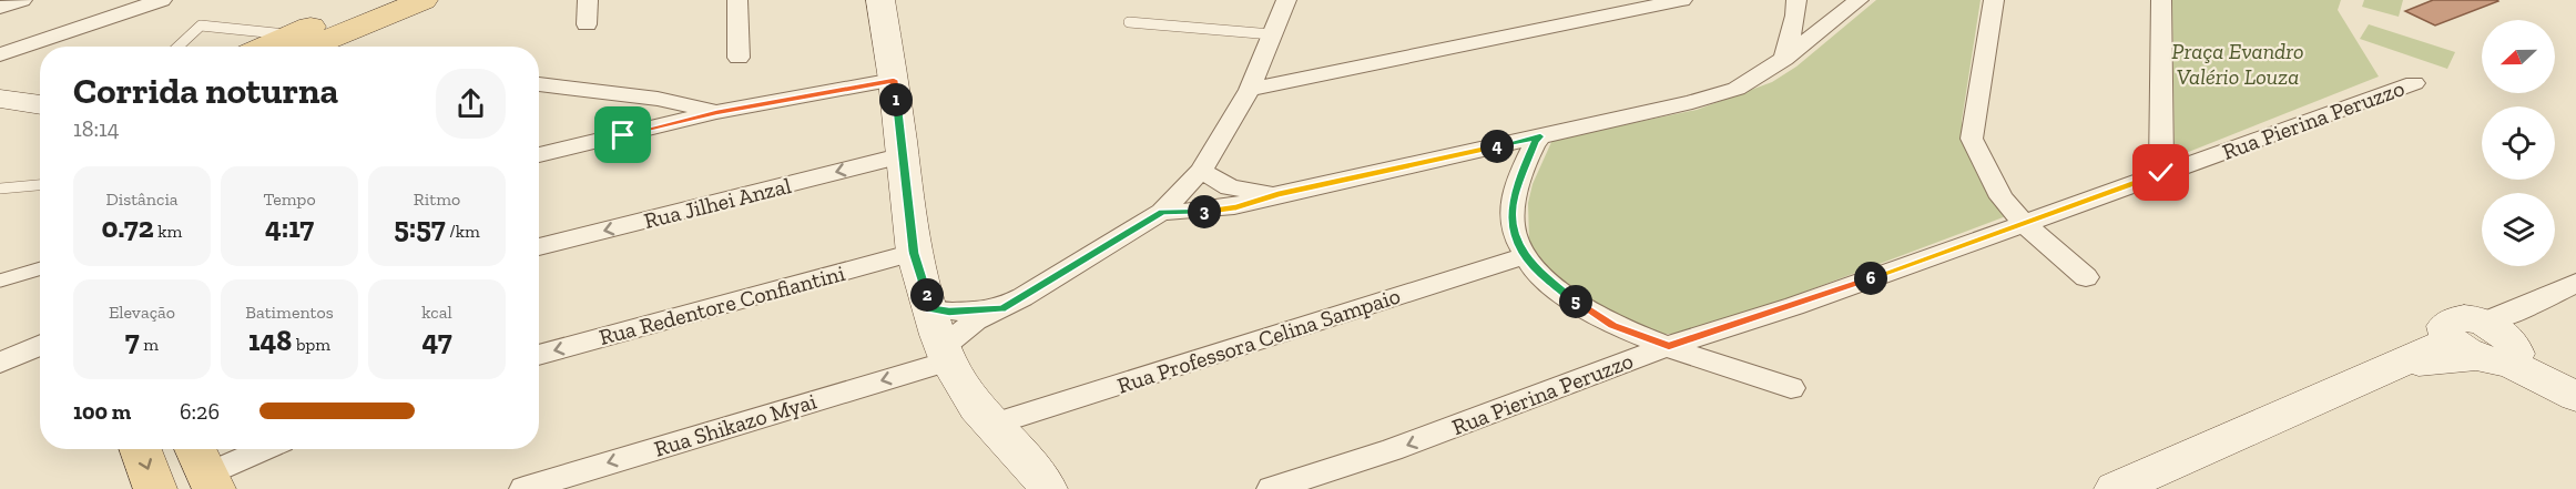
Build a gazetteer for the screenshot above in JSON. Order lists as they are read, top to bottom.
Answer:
{
  "streets": {
    "street": [
      "Rua Pierina Peruzzo",
      "Rua Jilhei Anzal",
      "Rua Redentore Confiantini",
      "Rua Professora Celina Sampaio",
      "Rua Shikazo Myai"
    ]
  },
  "one_way": ["Rua Shikazo Myai"],
  "parks": ["Praça Evandro Valério Louza"],
  "north": "left",
  "page": {
    "heading": ["Corrida noturna", "18:14"],
    "pins": [
      "1",
      "4",
      "3",
      "6",
      "2",
      "5"
    ],
    "stats": [
      ["Distância", "0.72 km"],
      ["Tempo", "4:17"],
      ["Ritmo", "5:57 /km"],
      ["Elevação", "7 m"],
      ["Batimentos", "148 bpm"],
      ["kcal", "47"]
    ],
    "list": [
      {
        "name": "100 m",
        "note": "6:26"
      }
    ]
  }
}
